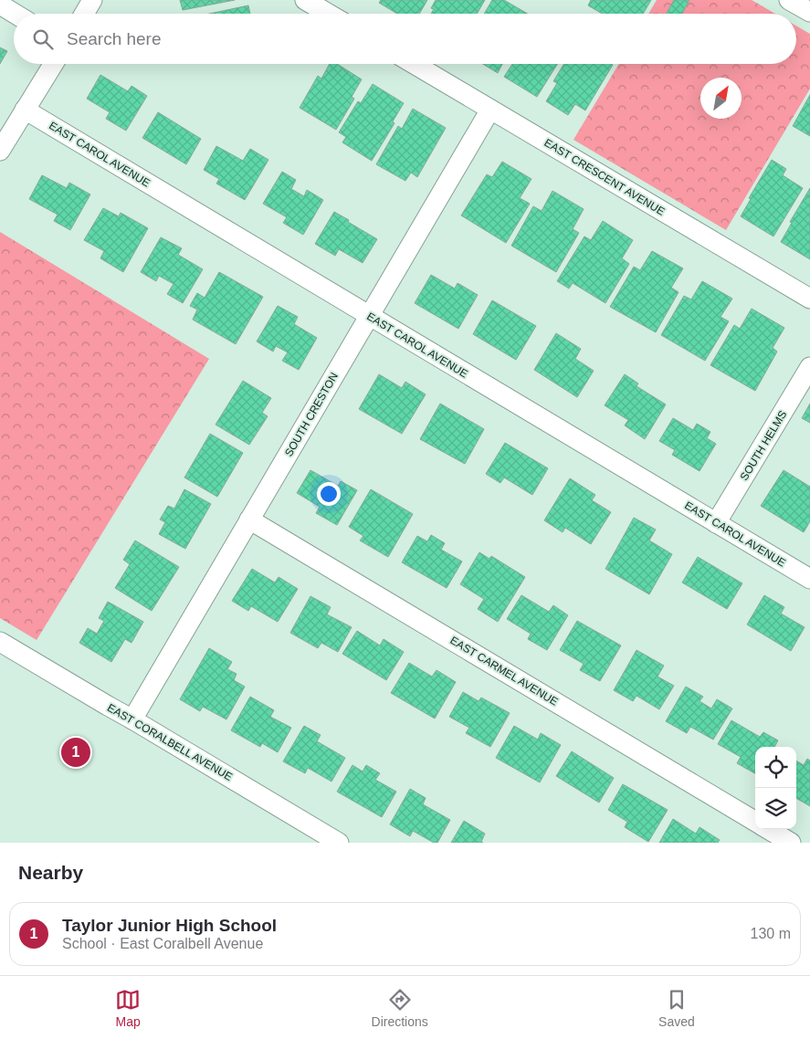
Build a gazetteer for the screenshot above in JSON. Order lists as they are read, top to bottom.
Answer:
{
  "streets": {
    "street": [
      "EAST CAROL AVENUE",
      "EAST CRESCENT AVENUE",
      "SOUTH CRESTON",
      "SOUTH HELMS",
      "EAST CARMEL AVENUE",
      "EAST CORALBELL AVENUE"
    ]
  },
  "crossings": [
    ["EAST CAROL AVENUE", "SOUTH CRESTON"],
    ["EAST CAROL AVENUE", "SOUTH HELMS"],
    ["EAST CRESCENT AVENUE", "SOUTH CRESTON"],
    ["SOUTH CRESTON", "EAST CARMEL AVENUE"],
    ["SOUTH CRESTON", "EAST CORALBELL AVENUE"]
  ],
  "north": "top right",
  "page": {
    "search": "Search here",
    "pins": "1",
    "heading": "Nearby",
    "list": [
      {
        "mark": "1",
        "name": "Taylor Junior High School",
        "note": "School · East Coralbell Avenue",
        "value": "130 m"
      }
    ],
    "nav": ["Map", "Directions", "Saved"]
  }
}
